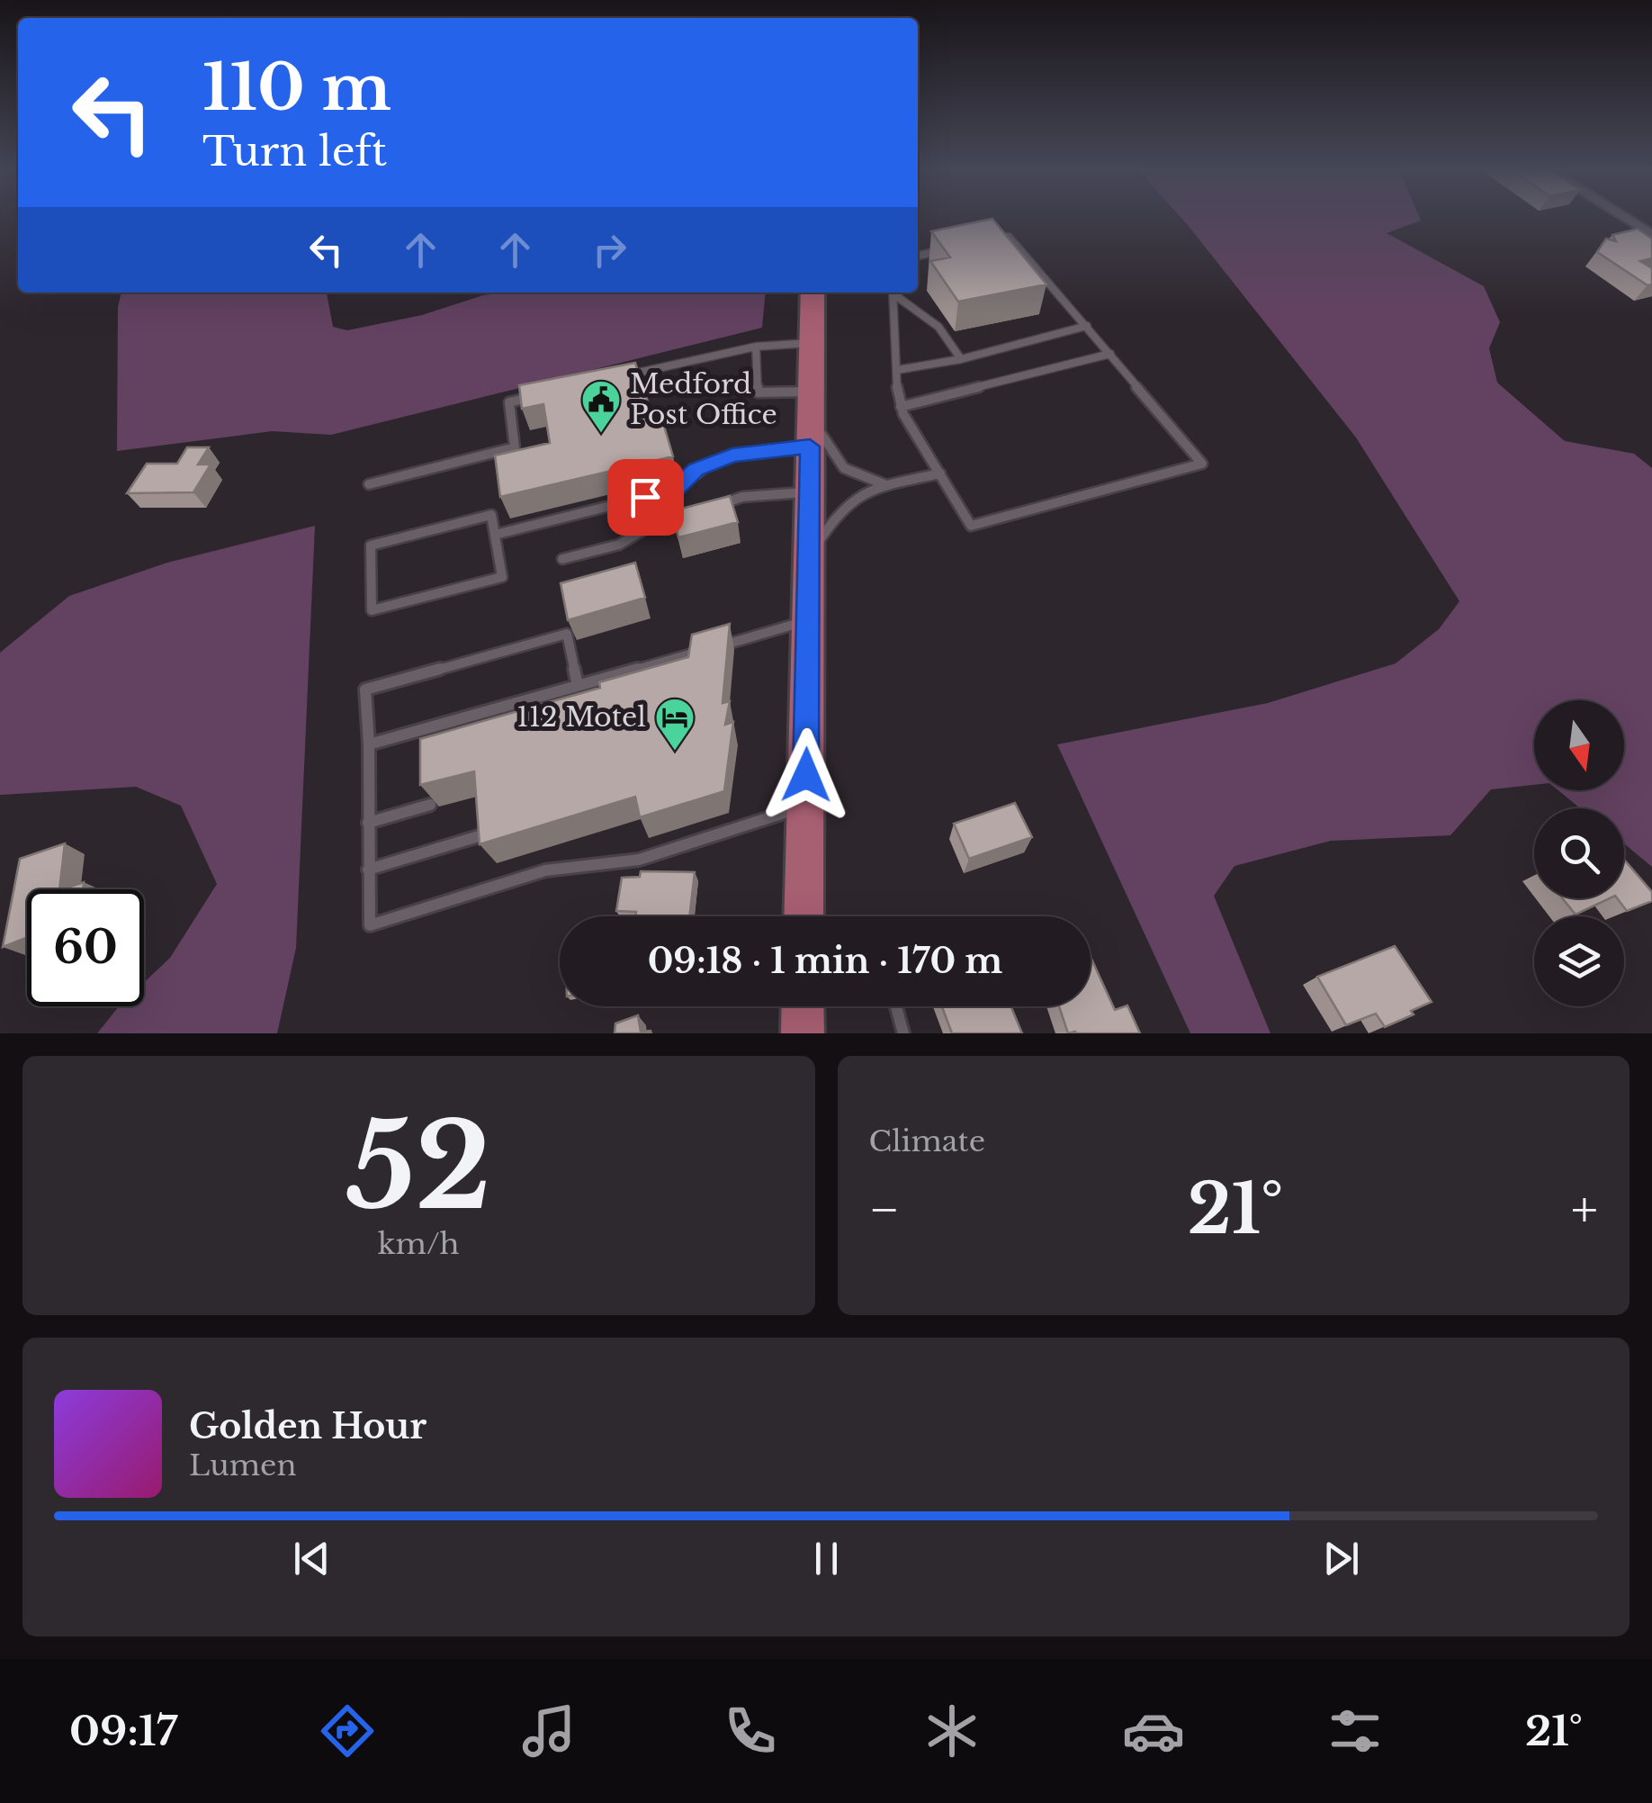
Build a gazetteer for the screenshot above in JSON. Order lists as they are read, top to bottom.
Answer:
{
  "places": {
    "public building": ["Medford Post Office"],
    "hotel": ["112 Motel"]
  },
  "north": "bottom",
  "page": {
    "turn": ["110 m", "Turn left"],
    "limit": "60",
    "trip": "09:18 · 1 min · 170 m",
    "tile": [
      ["52", "km/h"],
      "Climate"
    ],
    "heat": ["−", "21°", "+"],
    "song": ["Golden Hour", "Lumen"],
    "tabs": ["09:17", "21°"]
  }
}
